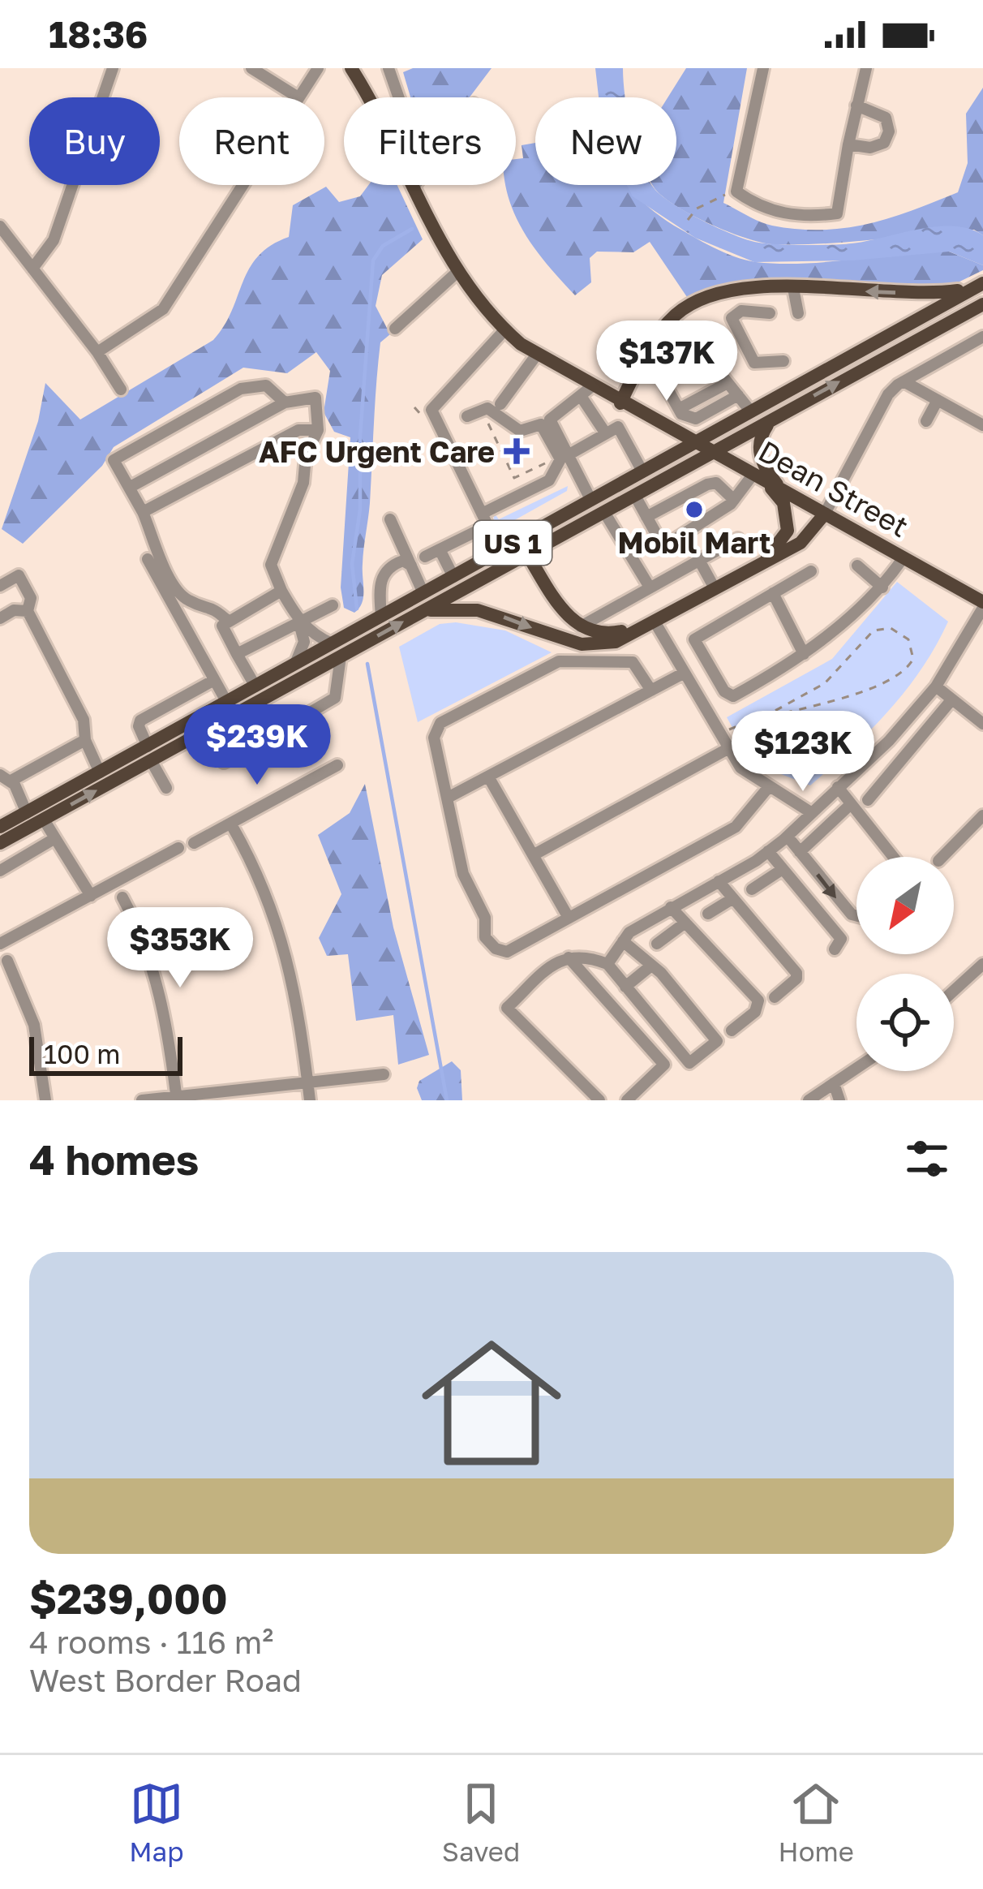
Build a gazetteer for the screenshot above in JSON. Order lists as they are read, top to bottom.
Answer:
{
  "streets": {
    "main road": ["Dean Street", "US 1"]
  },
  "crossings": [
    ["Dean Street", "US 1"]
  ],
  "places": {
    "health": ["AFC Urgent Care"],
    "other": ["Mobil Mart"]
  },
  "scale_bar": "100 m",
  "north": "bottom left",
  "page": {
    "status": "18:36",
    "chip": [
      "Buy",
      "Rent",
      "Filters",
      "New"
    ],
    "price": [
      "$137K",
      "$239K",
      "$123K",
      "$353K"
    ],
    "scale": "100 m",
    "heading": "4 homes",
    "list": [
      {
        "name": "$239,000",
        "note": "4 rooms · 116 m² · West Border Road"
      }
    ],
    "tabs": ["Map", "Saved", "Home"]
  }
}
